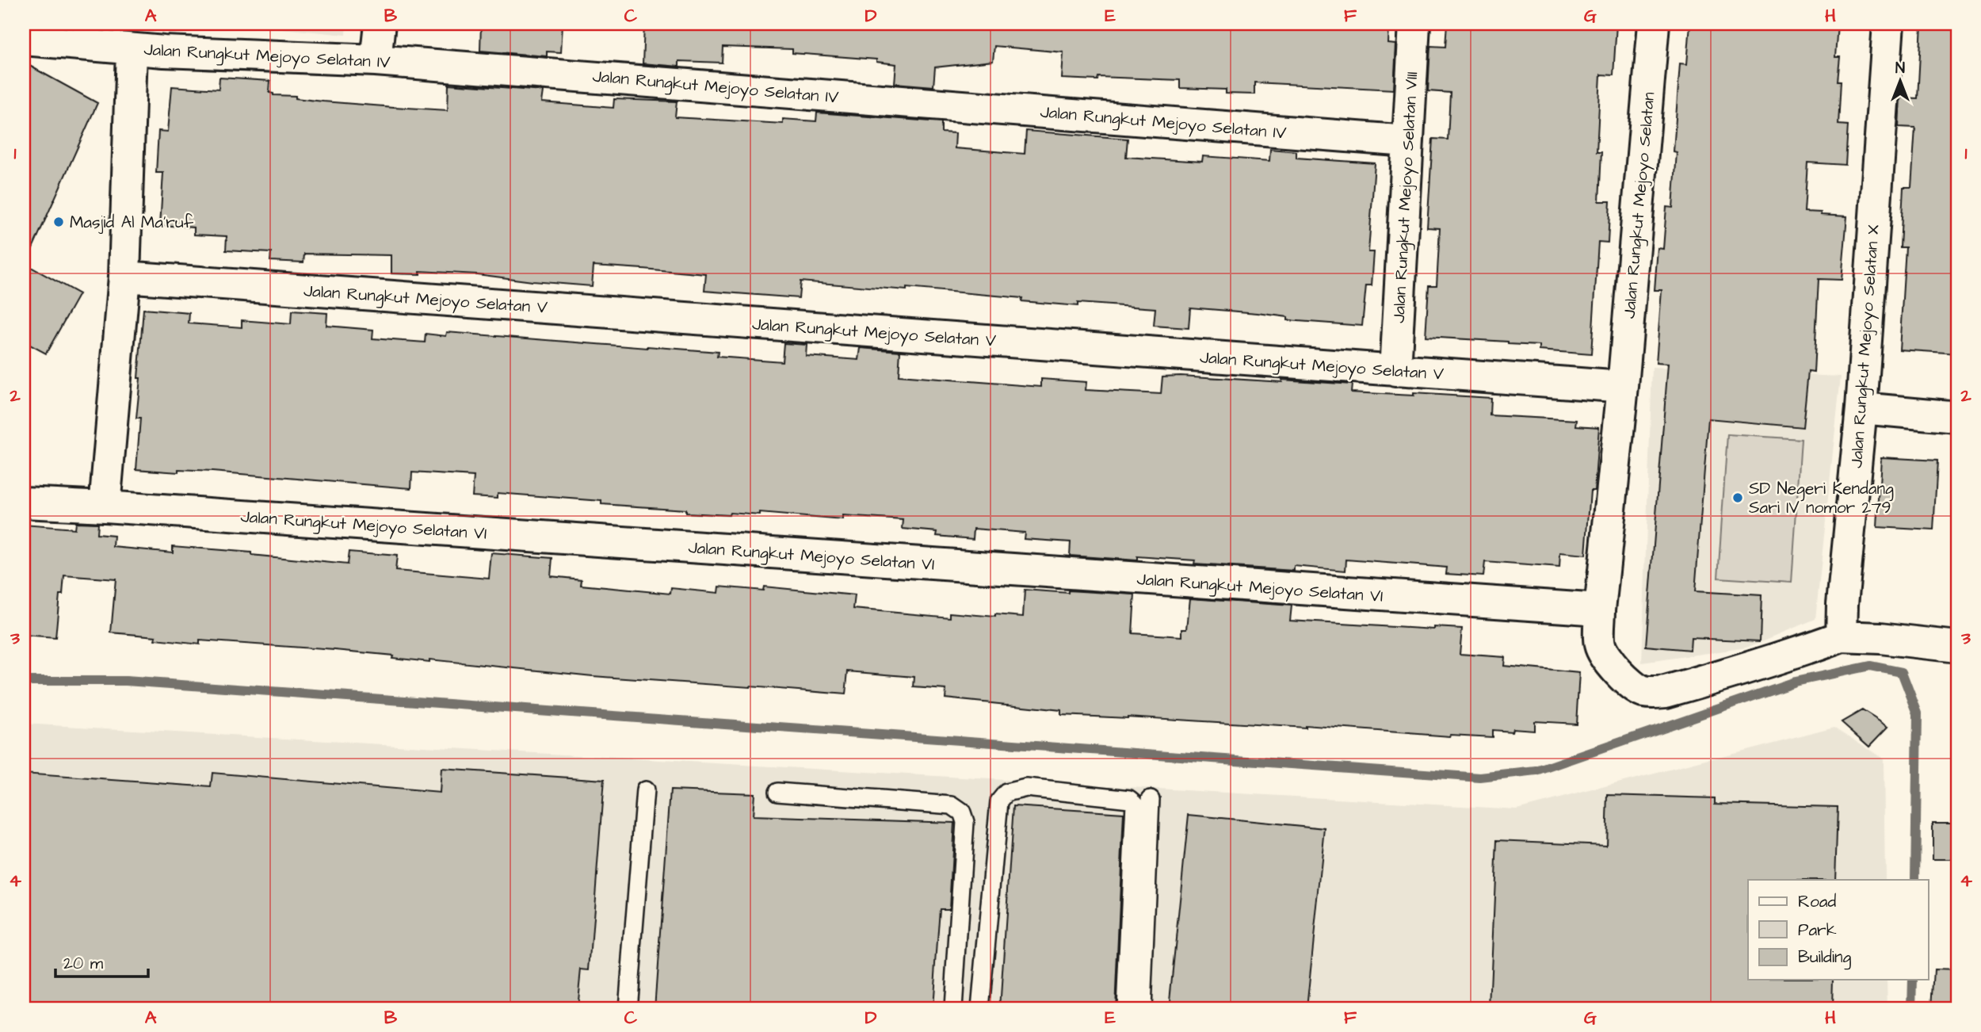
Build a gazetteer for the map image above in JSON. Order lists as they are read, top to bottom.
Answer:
{
  "streets": {
    "street": [
      "Jalan Rungkut Mejoyo Selatan IV",
      "Jalan Rungkut Mejoyo Selatan VIII",
      "Jalan Rungkut Mejoyo Selatan",
      "Jalan Rungkut Mejoyo Selatan V",
      "Jalan Rungkut Mejoyo Selatan X",
      "Jalan Rungkut Mejoyo Selatan VI"
    ]
  },
  "crossings": [
    ["Jalan Rungkut Mejoyo Selatan IV", "Jalan Rungkut Mejoyo Selatan VIII"],
    ["Jalan Rungkut Mejoyo Selatan VIII", "Jalan Rungkut Mejoyo Selatan V"],
    ["Jalan Rungkut Mejoyo Selatan", "Jalan Rungkut Mejoyo Selatan V"]
  ],
  "places": ["Masjid Al Ma'ruf", "SD Negeri Kendang Sari IV nomor 279"],
  "legend": ["Road", "Park", "Building"],
  "scale_bar": "20 m",
  "north": "top",
  "grid": {
    "columns": [
      "A",
      "B",
      "C",
      "D",
      "E",
      "F",
      "G",
      "H"
    ],
    "rows": [
      "1",
      "2",
      "3",
      "4"
    ]
  }
}
